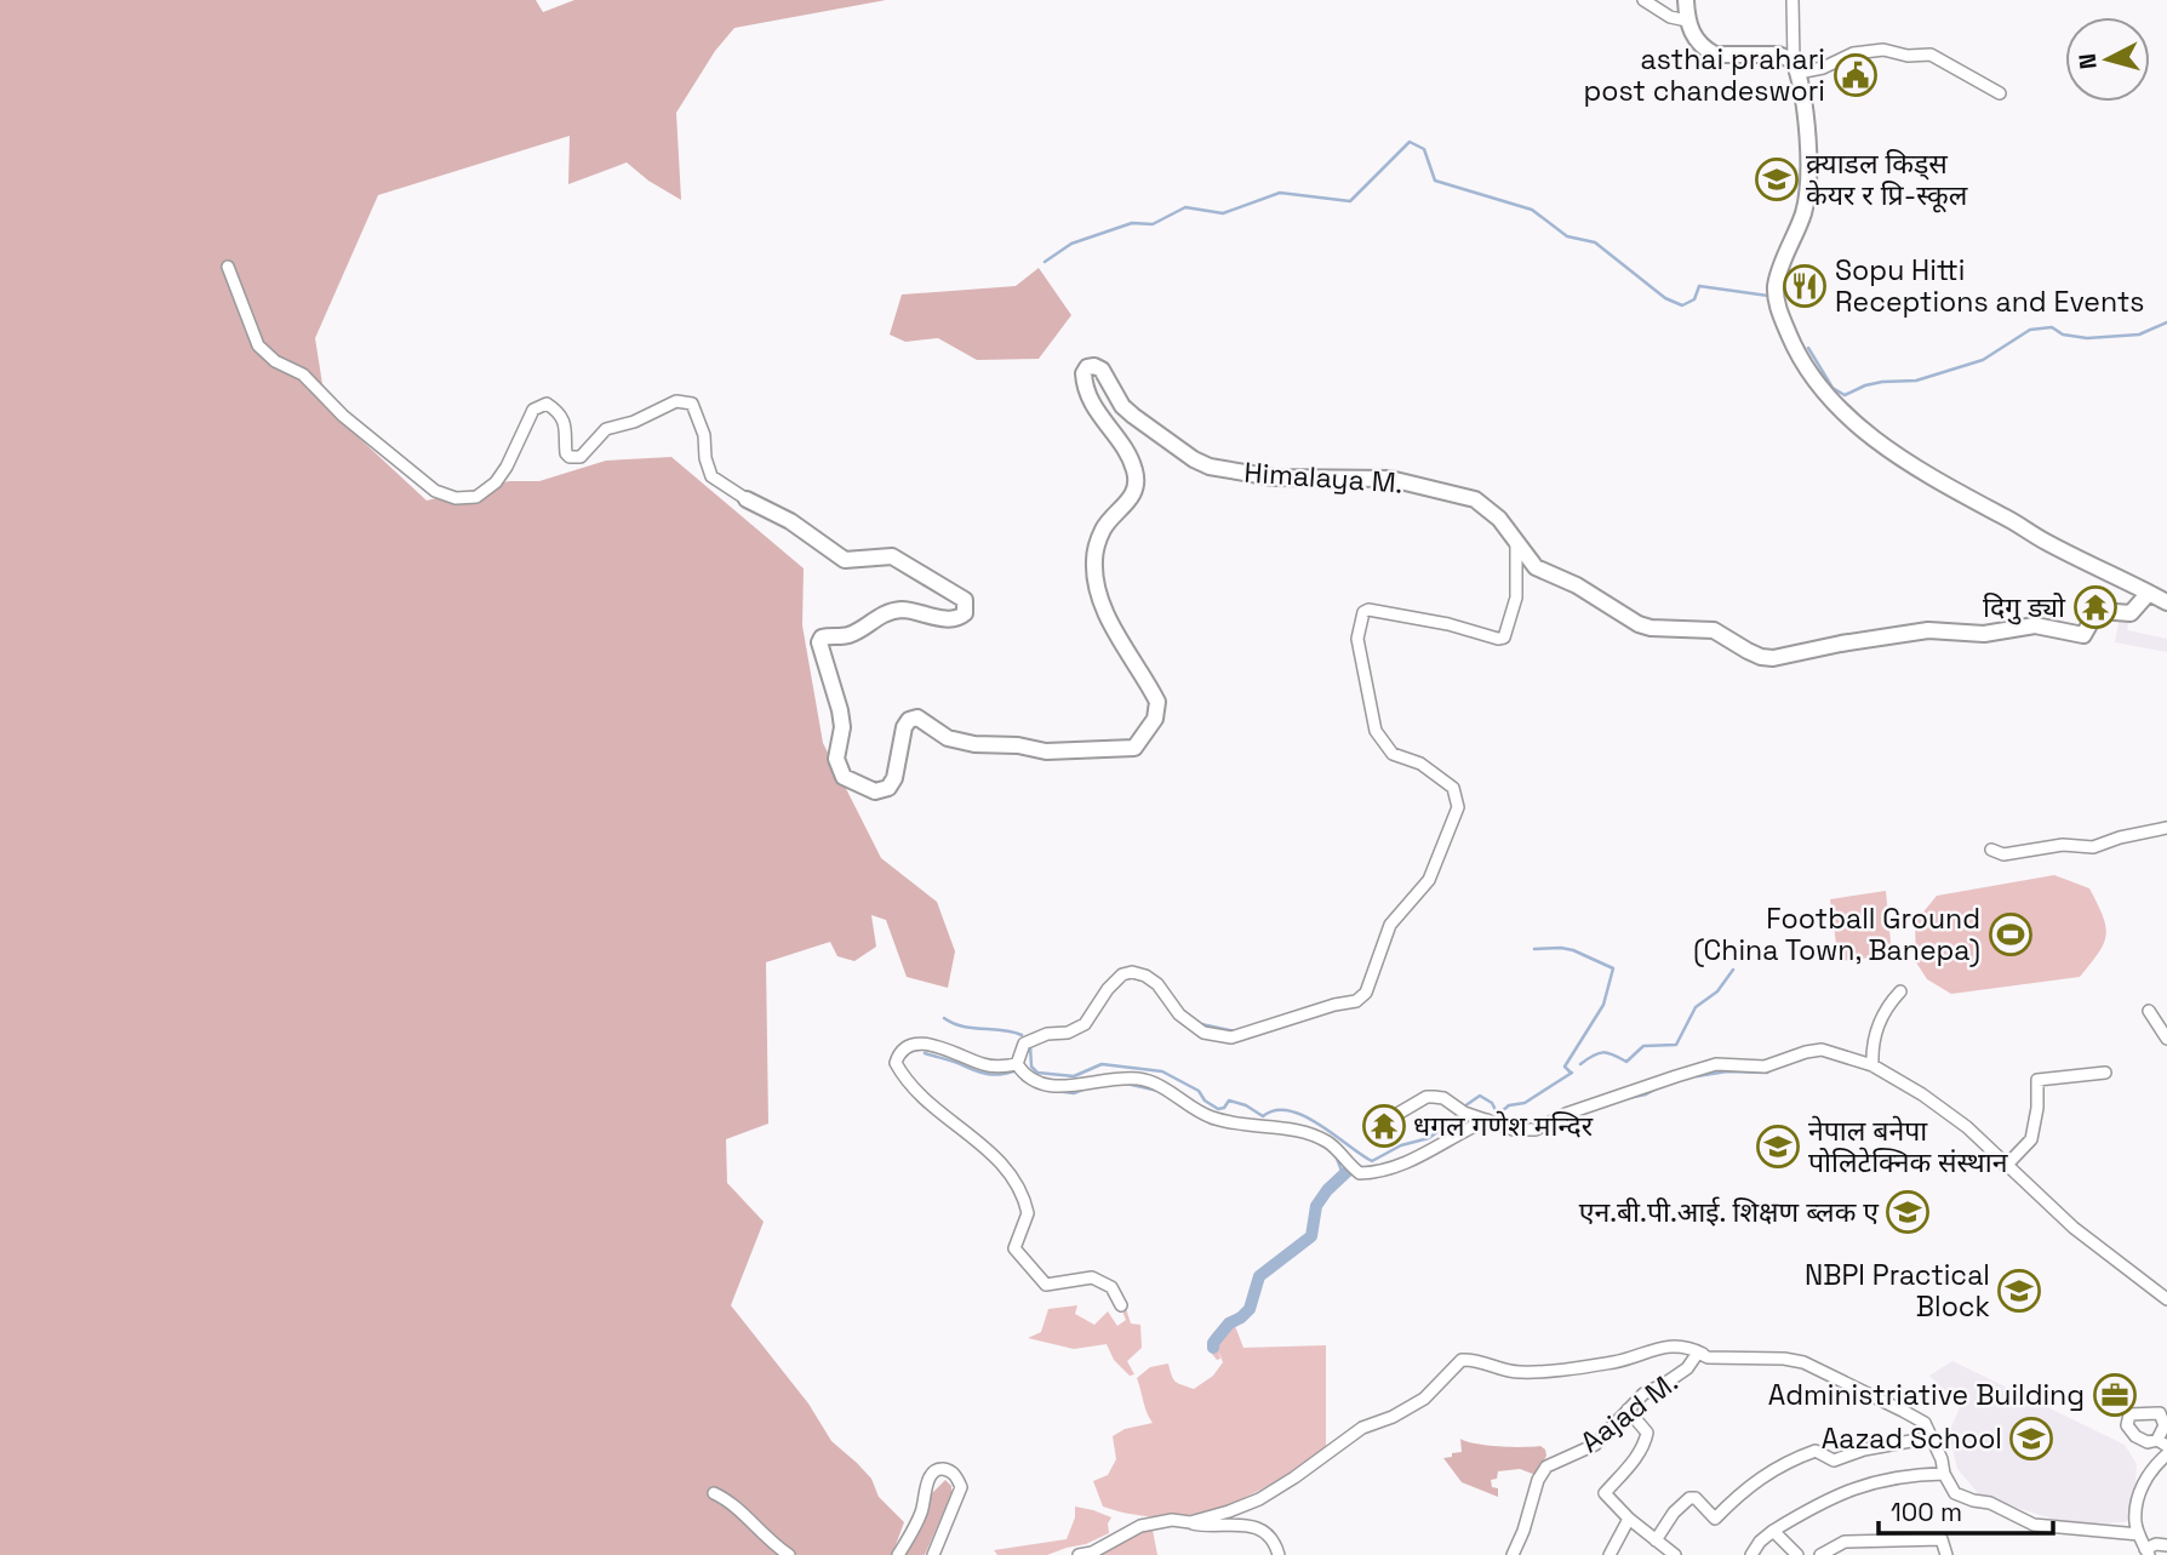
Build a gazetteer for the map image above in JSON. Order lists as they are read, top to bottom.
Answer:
{
  "streets": {
    "street": ["Himalaya M.", "Aajad M."]
  },
  "places": {
    "public building": ["asthai prahari post chandeswori"],
    "school or university": [
      "क्र्याडल किड्स केयर र प्रि-स्कूल",
      "नेपाल बनेपा पोलिटेक्निक संस्थान",
      "एन.बी.पी.आई. शिक्षण ब्लक ए",
      "NBPI Practical Block",
      "Aazad School"
    ],
    "restaurant": ["Sopu Hitti Receptions and Events"],
    "temple": ["दिगु ड्यो", "धगल गणेश मन्दिर"],
    "sports": ["Football Ground (China Town, Banepa)"],
    "office": ["Administriative Building"]
  },
  "scale_bar": "100 m",
  "north": "left"
}
